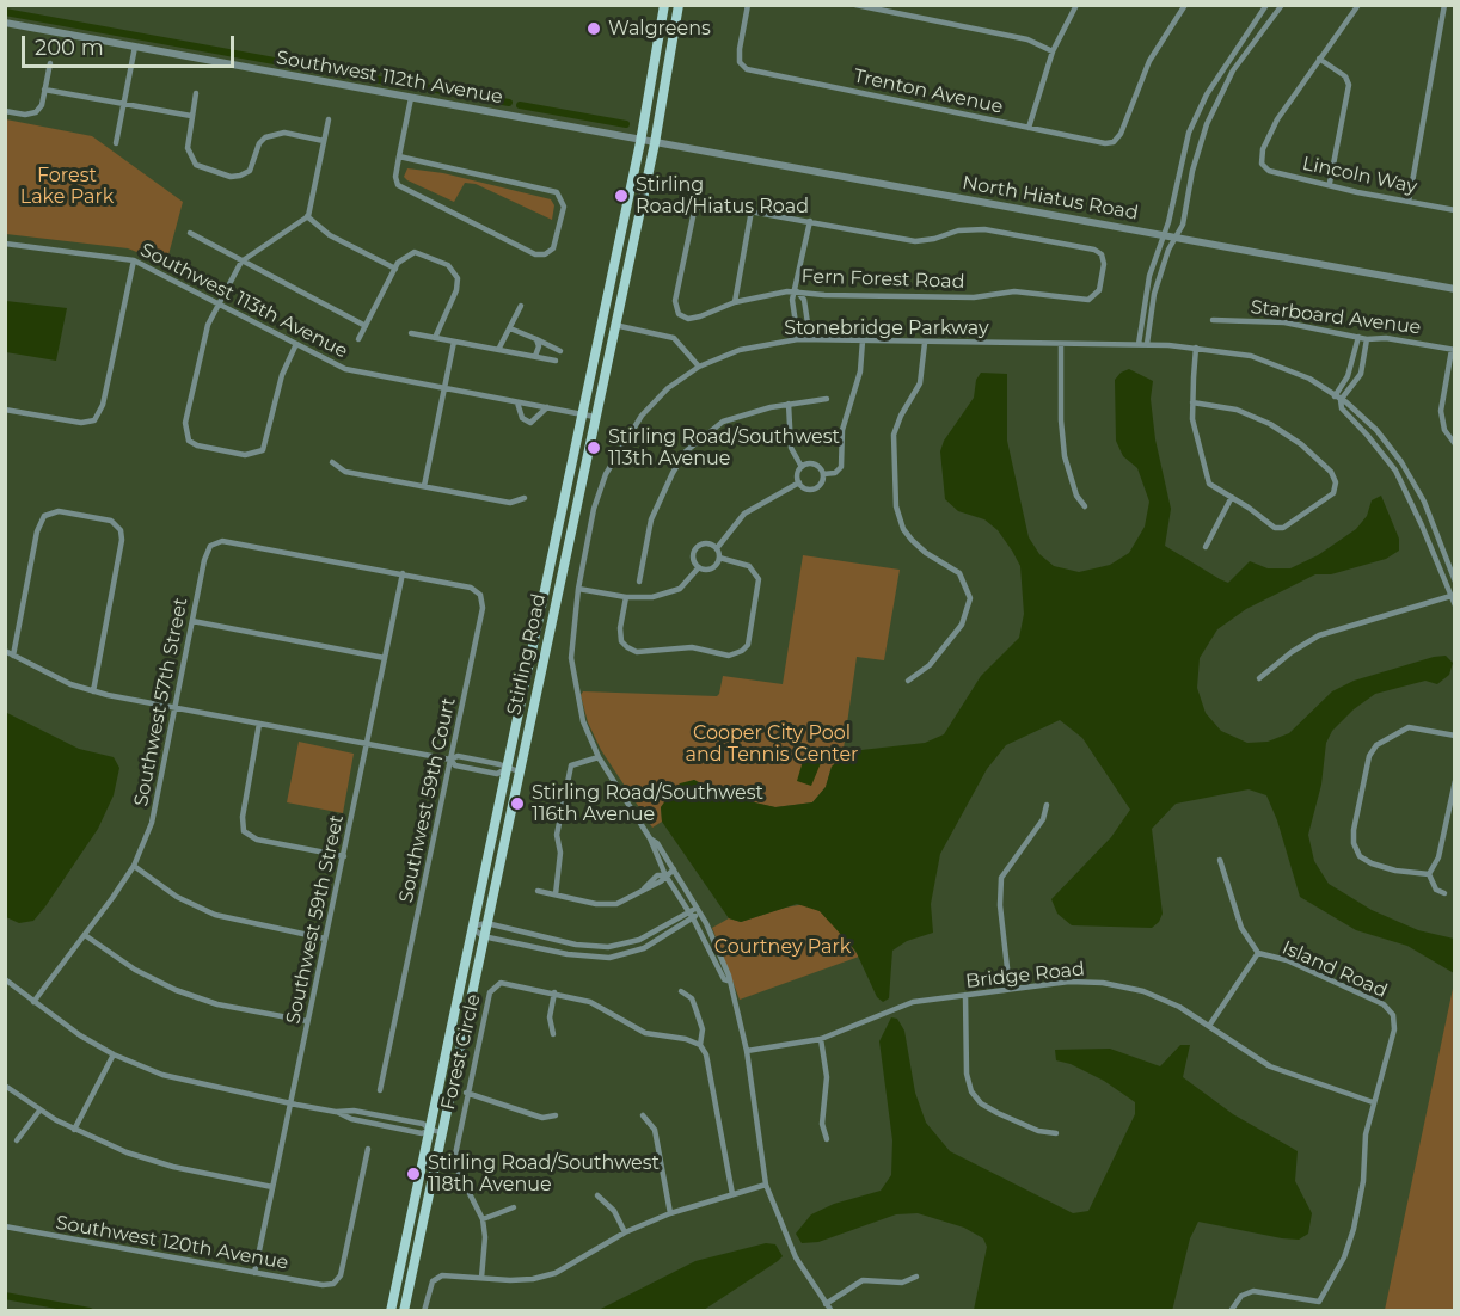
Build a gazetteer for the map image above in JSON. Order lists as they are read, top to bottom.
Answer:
{
  "streets": {
    "main road": ["Stirling Road"],
    "street": [
      "Southwest 112th Avenue",
      "Trenton Avenue",
      "Lincoln Way",
      "North Hiatus Road",
      "Fern Forest Road",
      "Southwest 113th Avenue",
      "Starboard Avenue",
      "Stonebridge Parkway",
      "Southwest 57th Street",
      "Southwest 59th Court",
      "Southwest 59th Street",
      "Island Road",
      "Bridge Road",
      "Forest Circle",
      "Southwest 120th Avenue"
    ]
  },
  "crossings": [
    ["Southwest 112th Avenue", "North Hiatus Road"],
    ["Southwest 112th Avenue", "Stirling Road"],
    ["North Hiatus Road", "Stirling Road"],
    ["Southwest 113th Avenue", "Stirling Road"],
    ["Stonebridge Parkway", "Bridge Road"],
    ["Southwest 57th Street", "Southwest 59th Court"],
    ["Southwest 57th Street", "Southwest 59th Street"],
    ["Southwest 59th Court", "Southwest 59th Street"],
    ["Southwest 59th Street", "Southwest 120th Avenue"],
    ["Island Road", "Bridge Road"]
  ],
  "parks": ["Forest Lake Park", "Cooper City Pool and Tennis Center", "Courtney Park"],
  "places": [
    "Walgreens",
    "Stirling Road/Hiatus Road",
    "Stirling Road/Southwest 113th Avenue",
    "Stirling Road/Southwest 116th Avenue",
    "Stirling Road/Southwest 118th Avenue"
  ],
  "scale_bar": "200 m"
}
